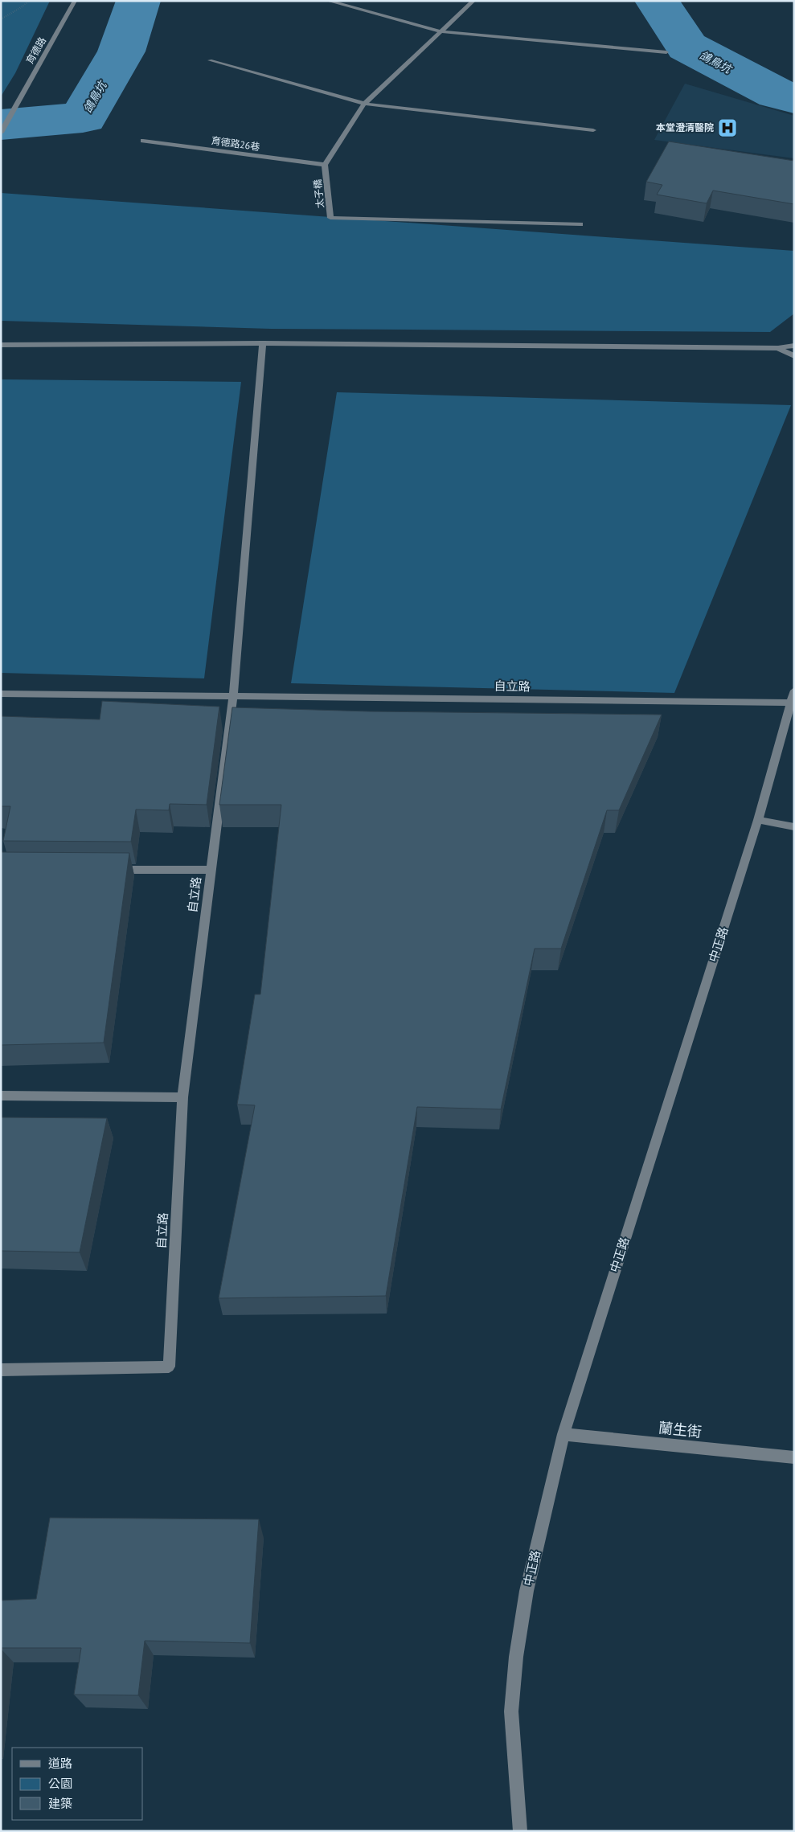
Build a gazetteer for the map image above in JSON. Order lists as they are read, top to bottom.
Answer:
{
  "streets": {
    "street": [
      "育德路",
      "育德路26巷",
      "太子橋",
      "自立路",
      "中正路",
      "蘭生街"
    ]
  },
  "crossings": [
    ["育德路26巷", "太子橋"],
    ["自立路", "中正路"],
    ["中正路", "蘭生街"]
  ],
  "water": ["鴿鳥坑"],
  "places": {
    "hospital": ["本堂澄清醫院"]
  },
  "legend": ["道路", "公園", "建築"]
}
